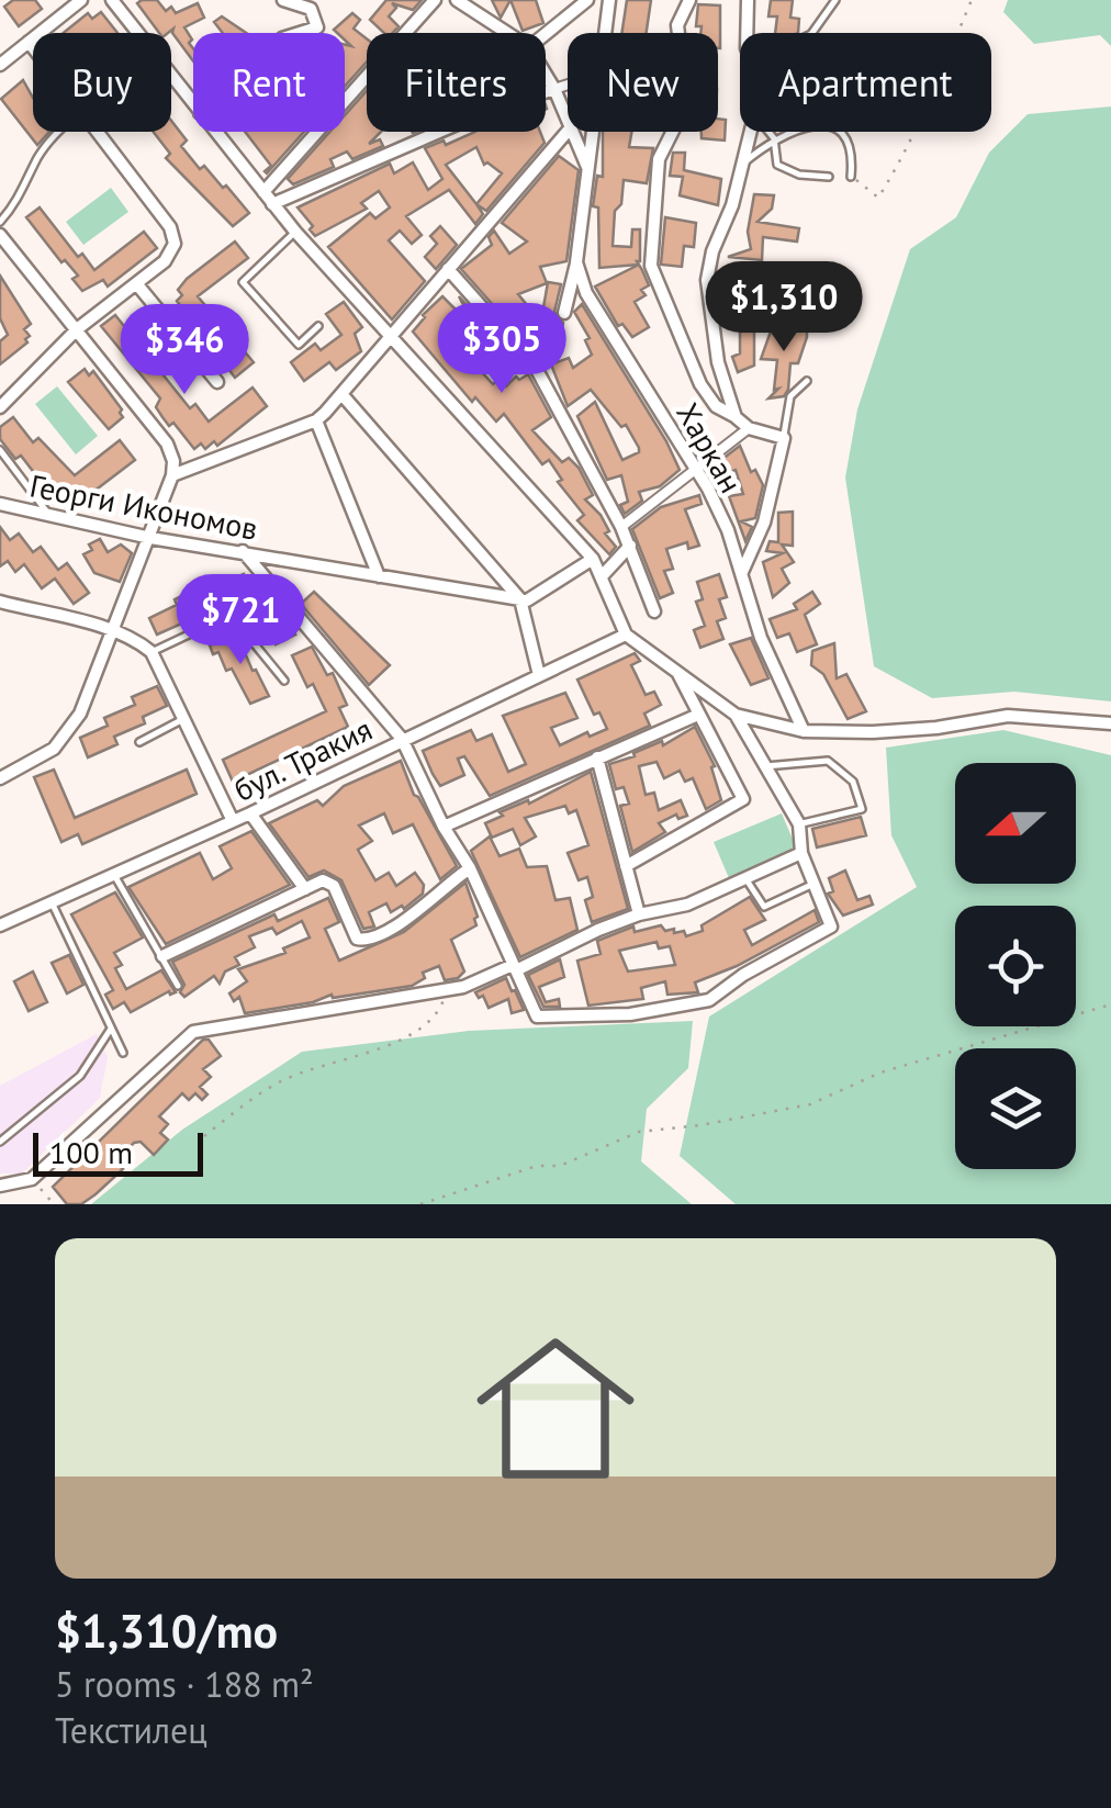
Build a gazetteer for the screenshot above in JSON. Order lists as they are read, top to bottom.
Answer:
{
  "streets": {
    "street": ["Харкан", "Георги Икономов", "бул. Тракия"]
  },
  "scale_bar": "100 m",
  "north": "left",
  "page": {
    "chip": [
      "Buy",
      "Rent",
      "Filters",
      "New",
      "Apartment"
    ],
    "price": [
      "$1,310",
      "$305",
      "$346",
      "$721"
    ],
    "scale": "100 m",
    "list": [
      {
        "name": "$1,310/mo",
        "note": "5 rooms · 188 m² · Текстилец"
      }
    ]
  }
}
